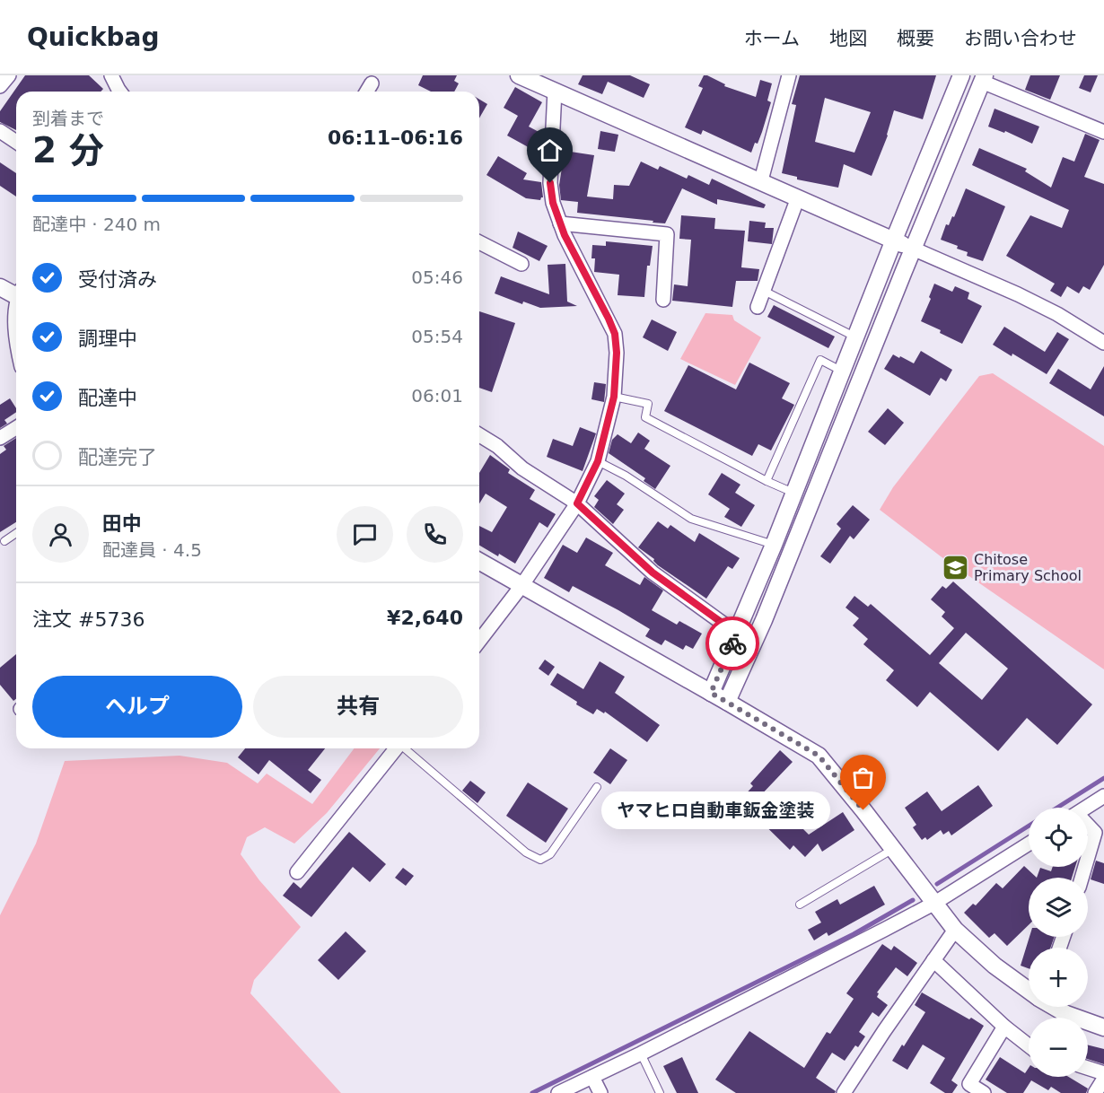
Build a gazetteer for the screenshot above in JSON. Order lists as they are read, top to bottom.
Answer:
{
  "places": {
    "school or university": ["Chitose Primary School"],
    "other": ["ヤマヒロ自動車鈑金塗装"]
  },
  "page": {
    "header": "Quickbag",
    "nav": [
      "ホーム",
      "地図",
      "概要",
      "お問い合わせ"
    ],
    "heading": ["2 分", "到着まで", "06:11–06:16"],
    "panel": [
      "田中",
      "配達員 · 4.5",
      "注文 #5736",
      "¥2,640"
    ],
    "bar": "配達中 · 240 m",
    "list": [
      ["受付済み", "05:46"],
      ["調理中", "05:54"],
      ["配達中", "06:01"],
      "配達完了"
    ],
    "buttons": ["ヘルプ", "共有"],
    "bubble": "ヤマヒロ自動車鈑金塗装",
    "map_buttons": ["+", "−"]
  }
}
